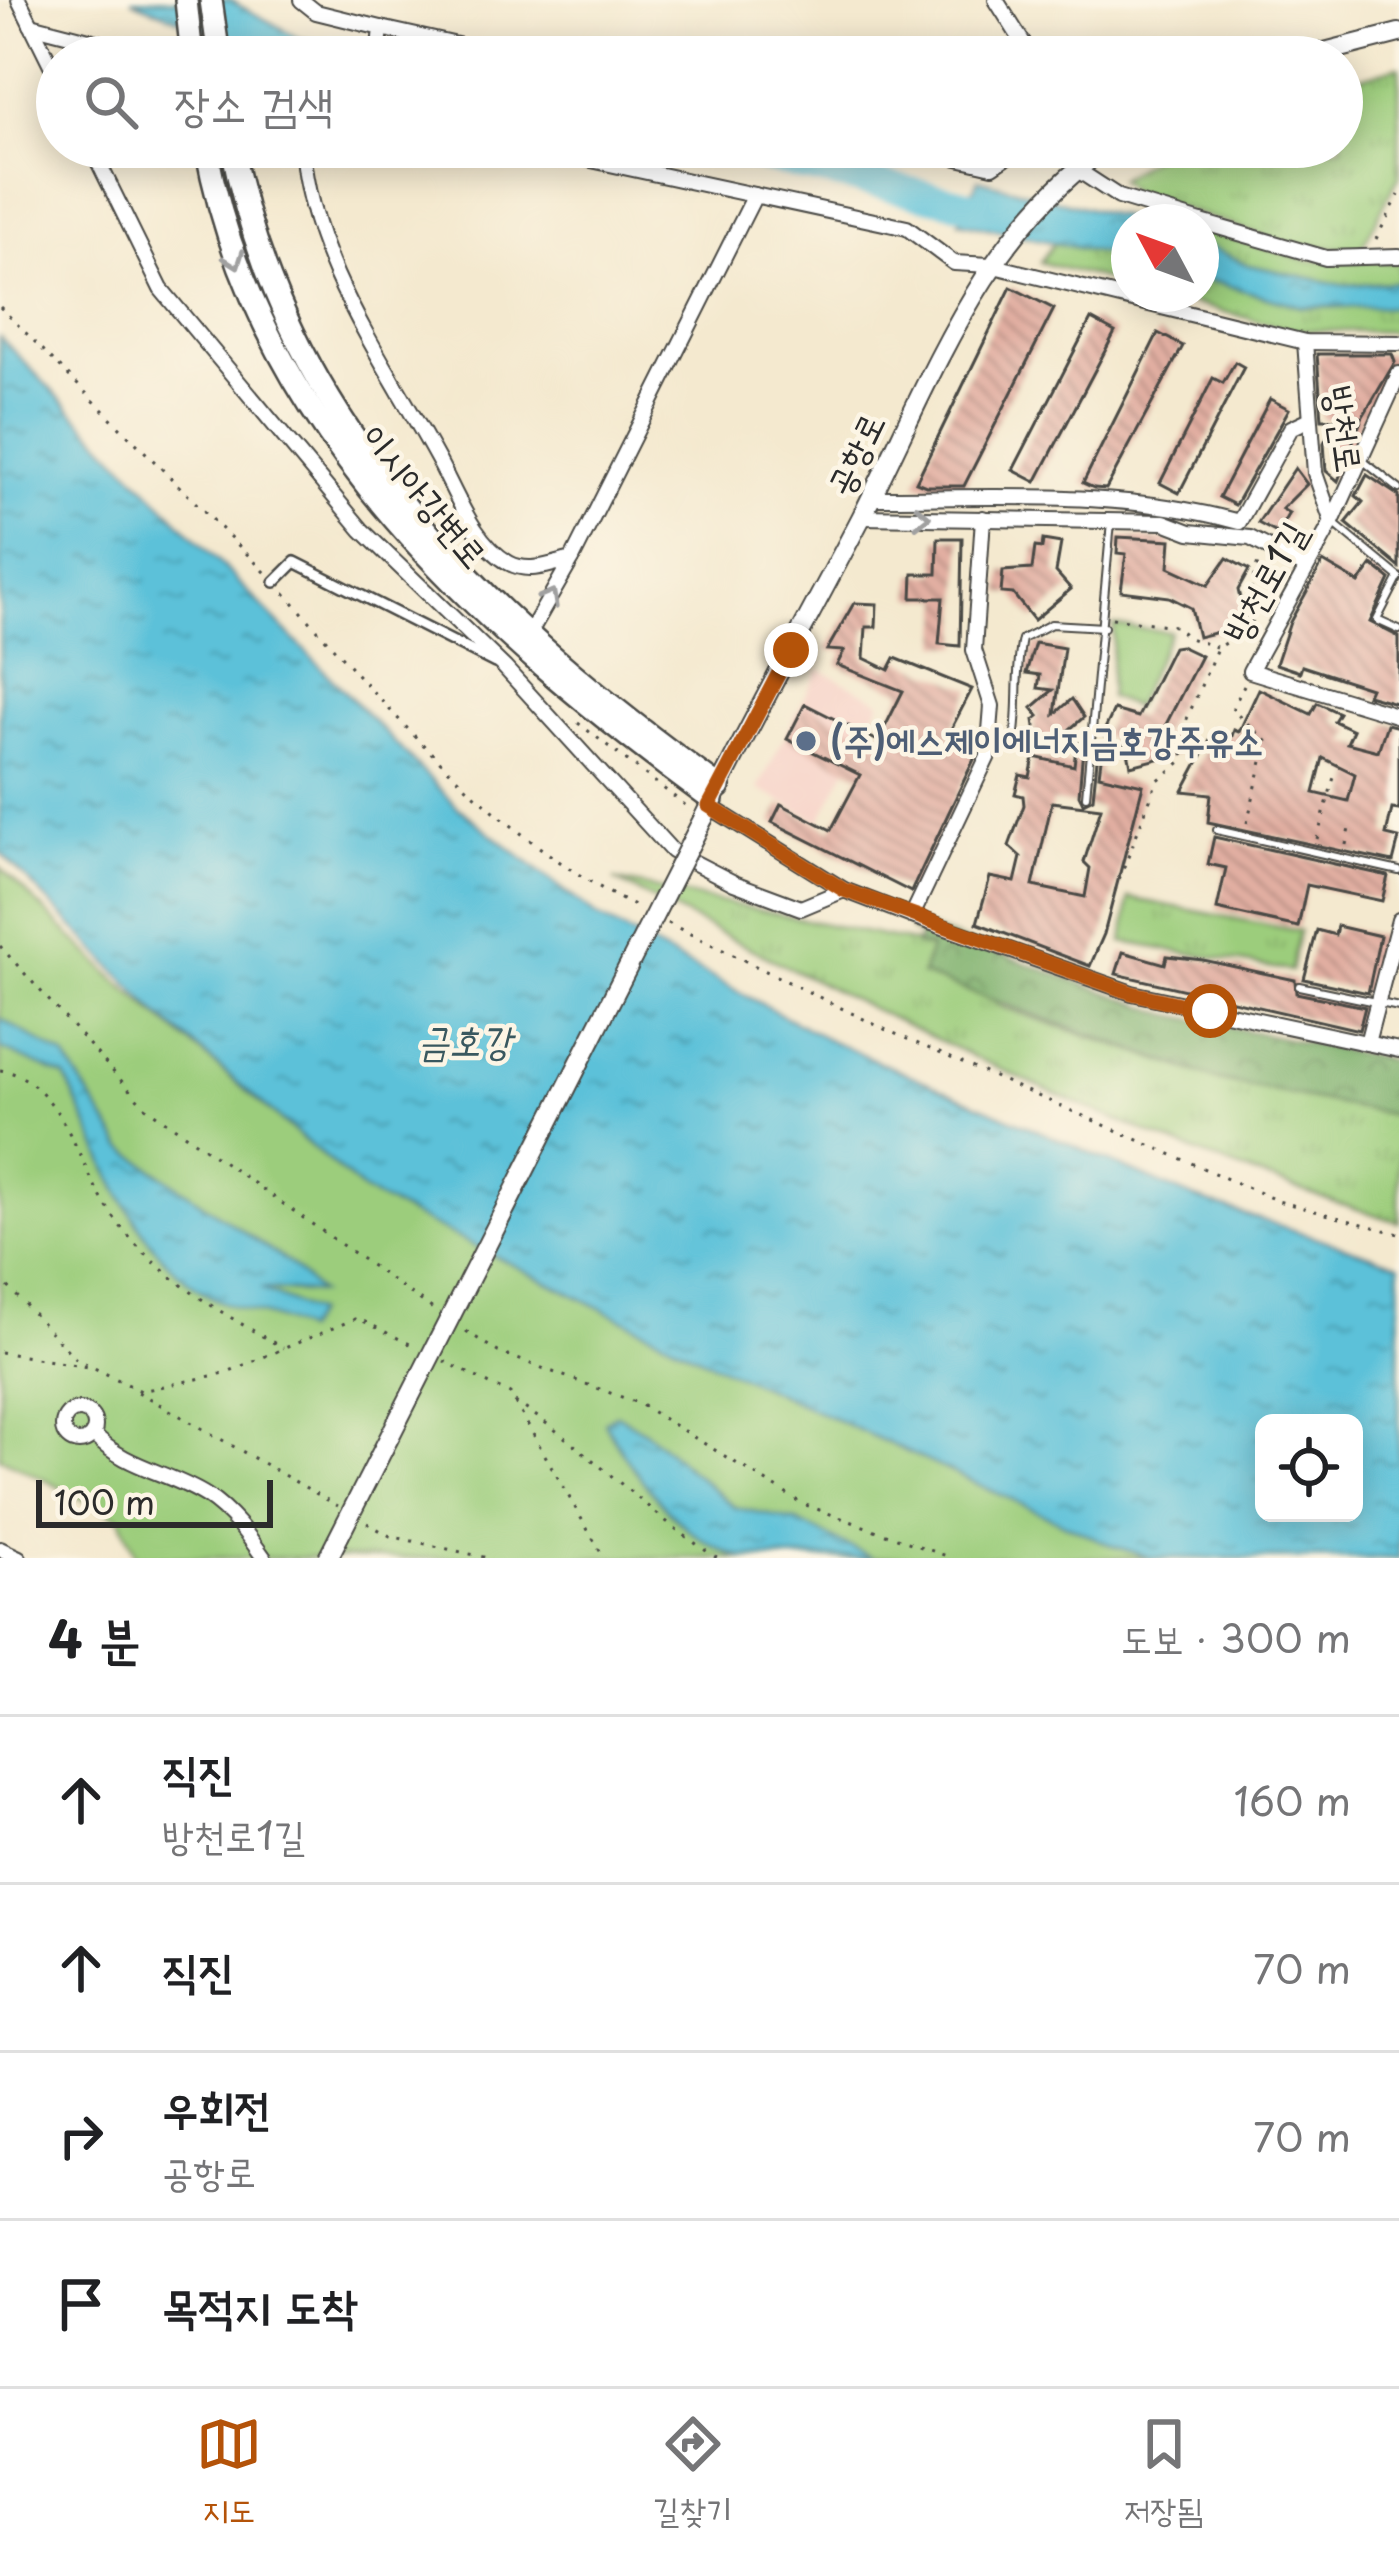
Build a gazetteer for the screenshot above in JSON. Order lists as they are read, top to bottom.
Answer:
{
  "streets": {
    "highway": ["이시아강변로"],
    "main road": ["공항로"],
    "street": ["방천로", "방천로1길"]
  },
  "crossings": [
    ["방천로", "공항로"],
    ["방천로", "방천로1길"],
    ["공항로", "이시아강변로"]
  ],
  "water": ["금호강"],
  "places": ["(주)에스제이에너지금호강주유소"],
  "scale_bar": "100 m",
  "north": "top left",
  "page": {
    "search": "장소 검색",
    "scale": "100 m",
    "heading": ["4 분", "도보 · 300 m"],
    "list": [
      ["직진", "방천로1길", "160 m"],
      ["직진", "70 m"],
      ["우회전", "공항로", "70 m"],
      "목적지 도착"
    ],
    "nav": ["지도", "길찾기", "저장됨"]
  }
}
